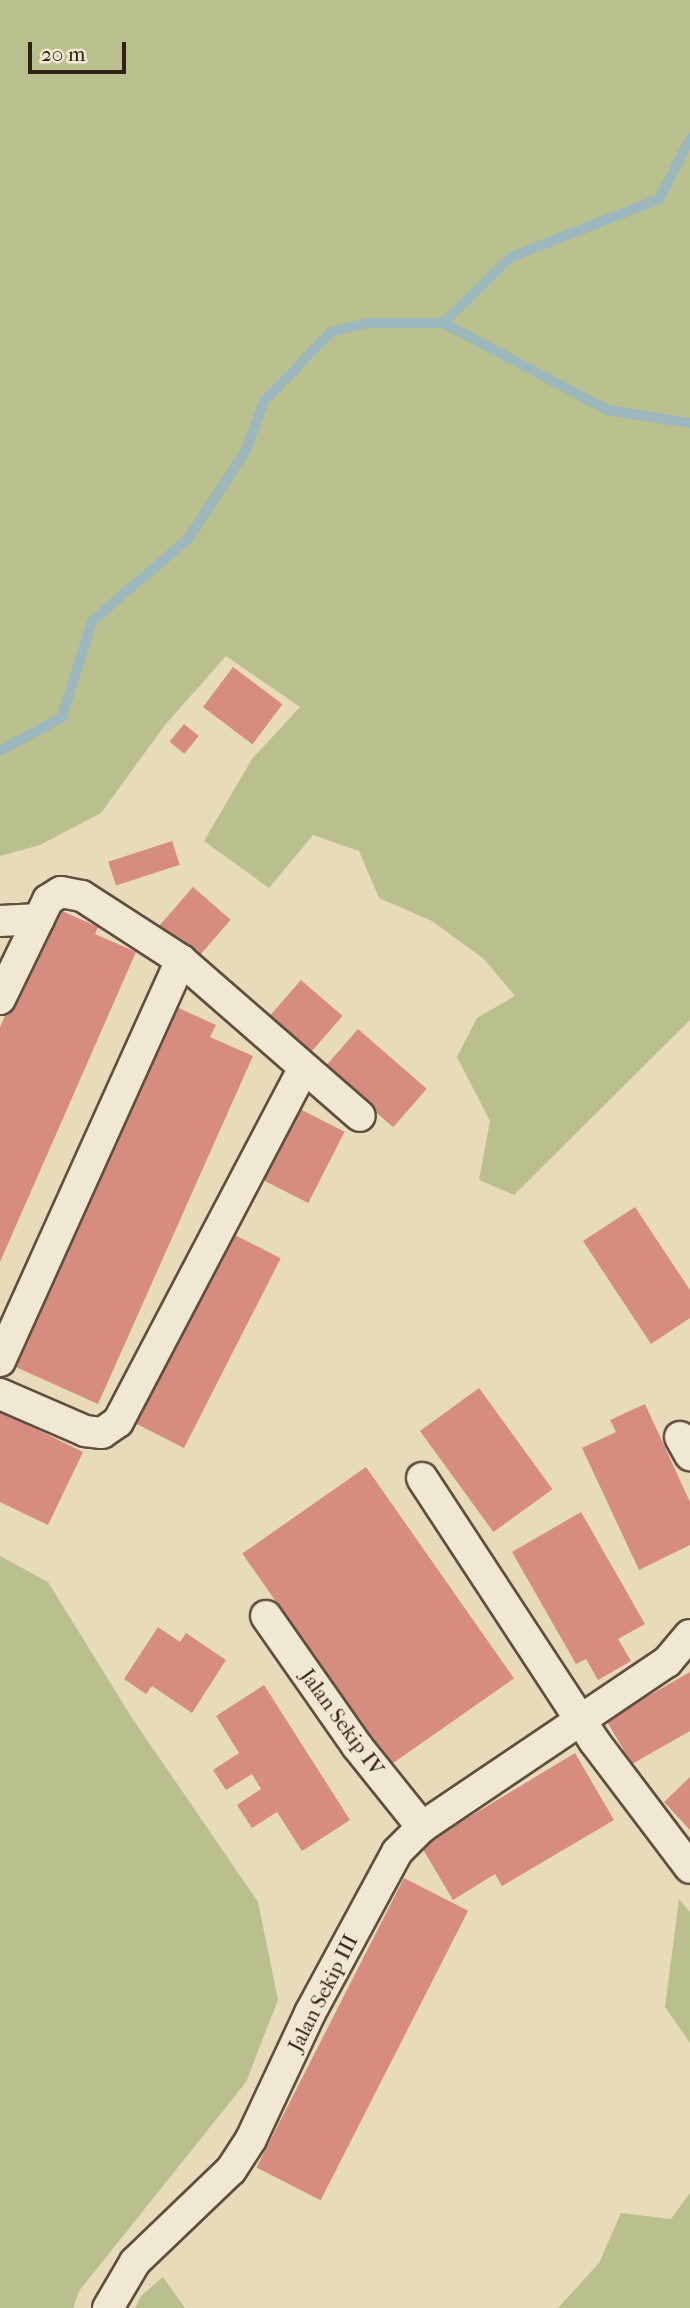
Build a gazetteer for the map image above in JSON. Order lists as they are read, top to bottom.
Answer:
{
  "streets": {
    "street": ["Jalan Sekip IV", "Jalan Sekip III"]
  },
  "crossings": [
    ["Jalan Sekip IV", "Jalan Sekip III"]
  ],
  "scale_bar": "20 m"
}
